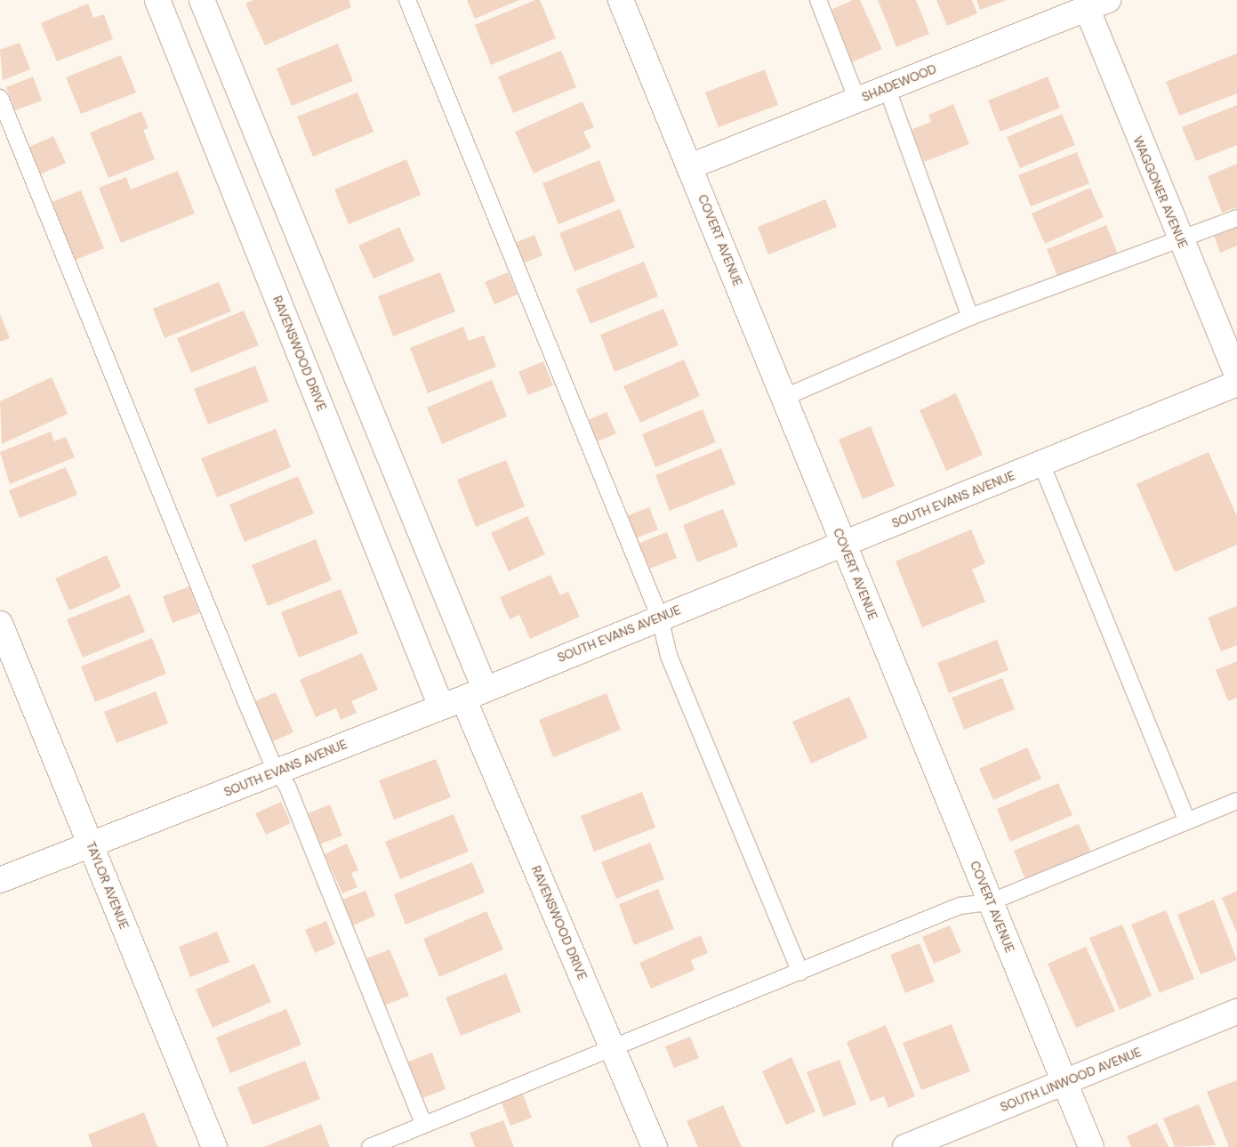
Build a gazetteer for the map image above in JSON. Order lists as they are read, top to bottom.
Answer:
{
  "streets": {
    "street": [
      "SHADEWOOD",
      "WAGGONER AVENUE",
      "COVERT AVENUE",
      "RAVENSWOOD DRIVE",
      "SOUTH EVANS AVENUE",
      "TAYLOR AVENUE",
      "SOUTH LINWOOD AVENUE"
    ]
  },
  "crossings": [
    ["SHADEWOOD", "WAGGONER AVENUE"],
    ["SHADEWOOD", "COVERT AVENUE"],
    ["COVERT AVENUE", "SOUTH EVANS AVENUE"],
    ["COVERT AVENUE", "SOUTH LINWOOD AVENUE"],
    ["RAVENSWOOD DRIVE", "SOUTH EVANS AVENUE"],
    ["SOUTH EVANS AVENUE", "TAYLOR AVENUE"]
  ]
}
